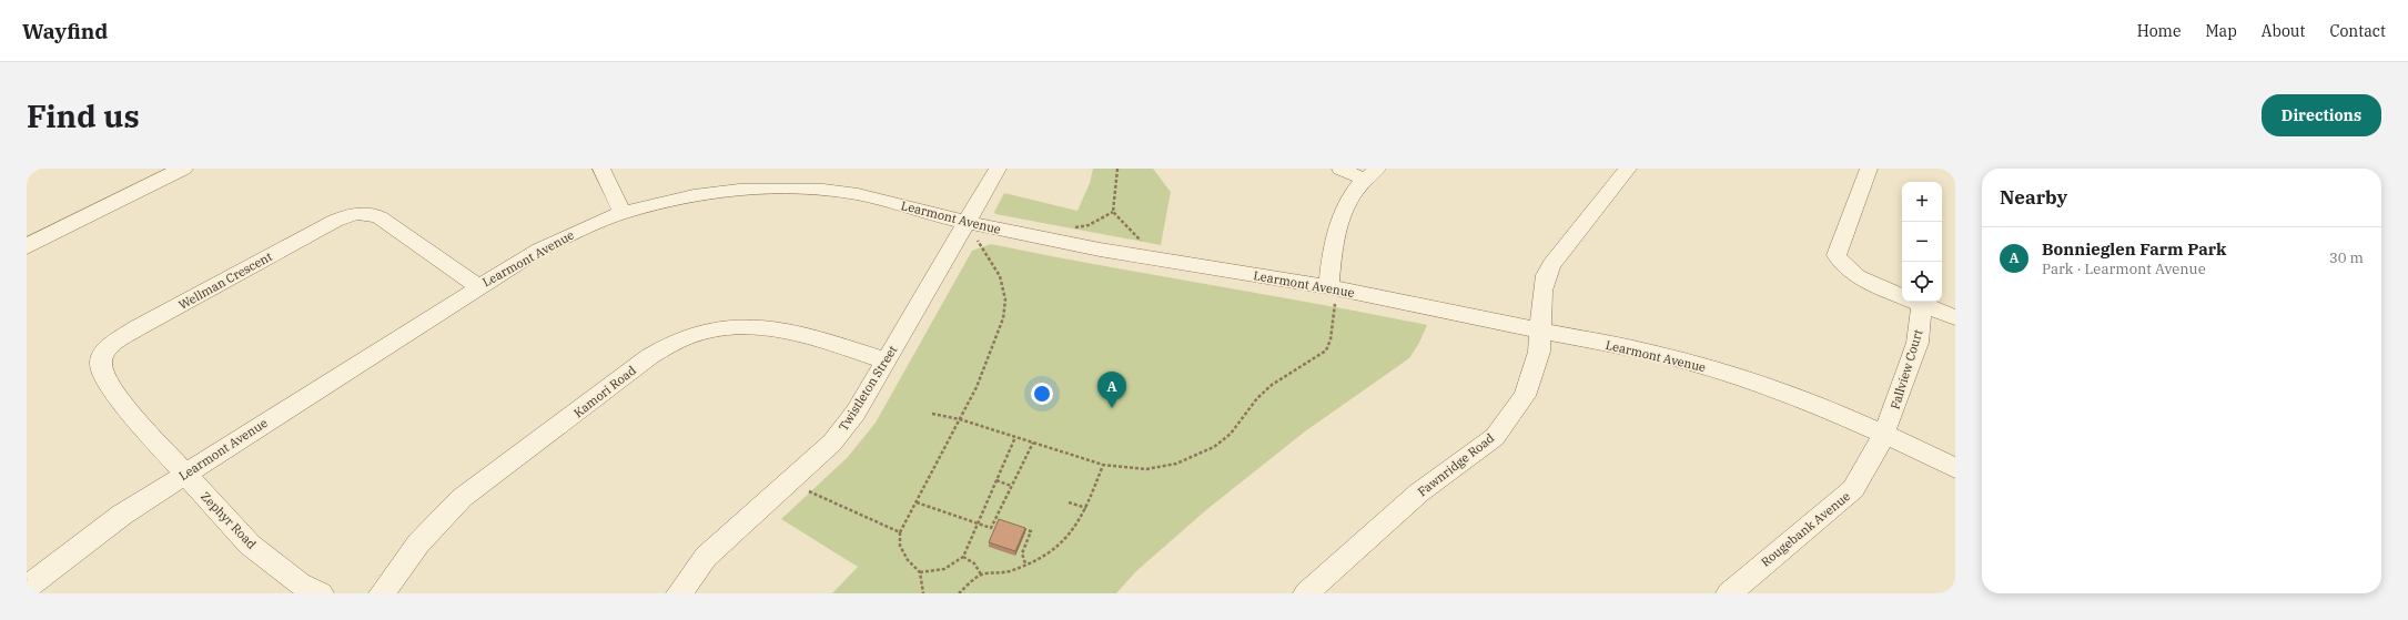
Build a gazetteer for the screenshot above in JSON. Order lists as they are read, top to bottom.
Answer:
{
  "streets": {
    "street": [
      "Learmont Avenue",
      "Wellman Crescent",
      "Fallview Court",
      "Twistleton Street",
      "Kamori Road",
      "Fawnridge Road",
      "Zephyr Road",
      "Rougebank Avenue"
    ]
  },
  "crossings": [
    ["Learmont Avenue", "Wellman Crescent"],
    ["Learmont Avenue", "Fallview Court"],
    ["Learmont Avenue", "Twistleton Street"],
    ["Learmont Avenue", "Fawnridge Road"],
    ["Learmont Avenue", "Zephyr Road"],
    ["Learmont Avenue", "Rougebank Avenue"],
    ["Wellman Crescent", "Zephyr Road"],
    ["Fallview Court", "Rougebank Avenue"],
    ["Twistleton Street", "Kamori Road"]
  ],
  "page": {
    "header": "Wayfind",
    "nav": [
      "Home",
      "Map",
      "About",
      "Contact"
    ],
    "buttons": "Directions",
    "title": "Find us",
    "heading": "Nearby",
    "map_buttons": ["+", "−"],
    "list": [
      {
        "mark": "A",
        "name": "Bonnieglen Farm Park",
        "note": "Park · Learmont Avenue",
        "value": "30 m"
      }
    ],
    "pins": "A"
  }
}
